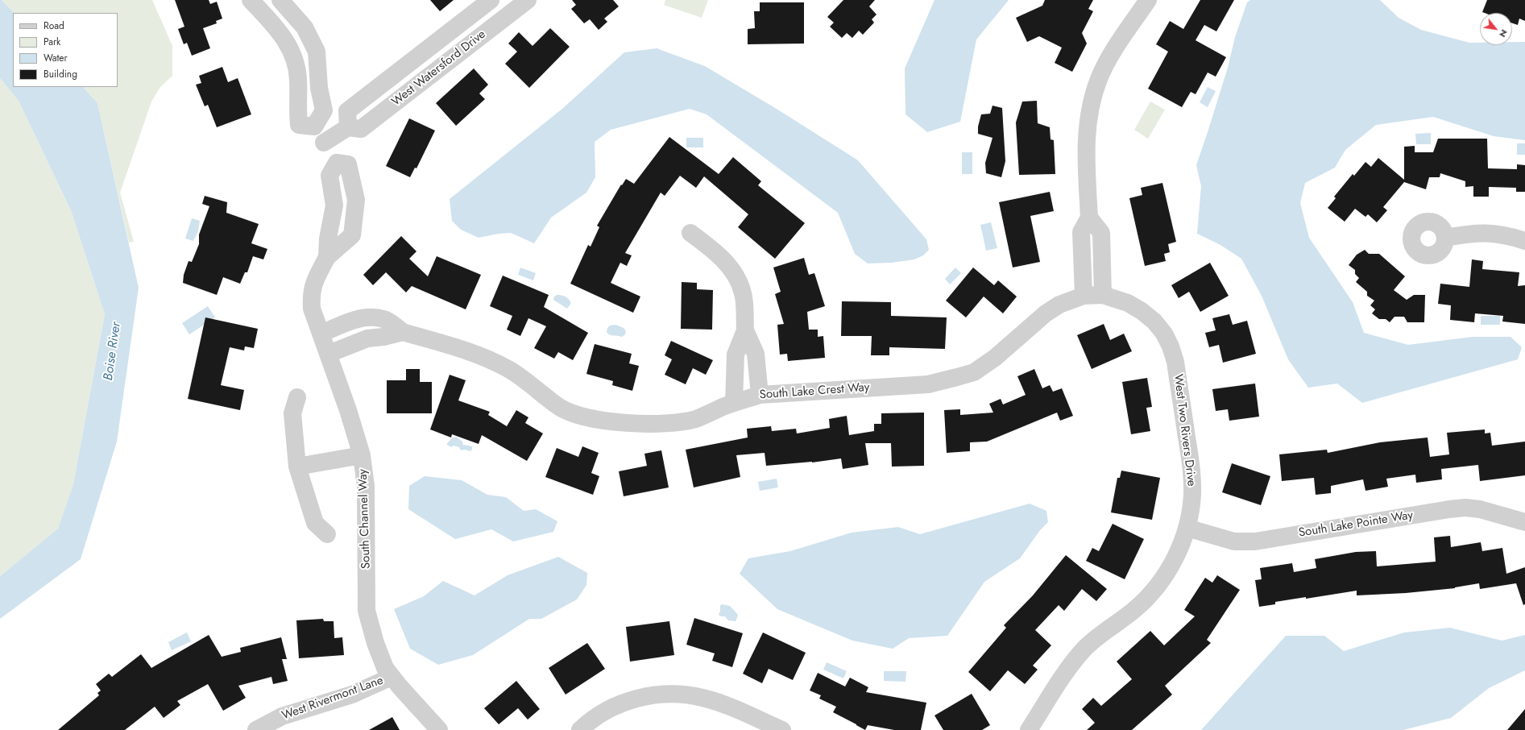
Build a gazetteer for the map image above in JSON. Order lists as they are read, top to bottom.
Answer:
{
  "streets": {
    "street": [
      "West Watersford Drive",
      "South Lake Crest Way",
      "West Two Rivers Drive",
      "South Channel Way",
      "South Lake Pointe Way",
      "West Rivermont Lane"
    ]
  },
  "crossings": [
    ["South Lake Crest Way", "West Two Rivers Drive"],
    ["South Lake Crest Way", "South Channel Way"],
    ["West Two Rivers Drive", "South Lake Pointe Way"],
    ["South Channel Way", "West Rivermont Lane"]
  ],
  "water": ["Boise River"],
  "legend": [
    "Road",
    "Park",
    "Water",
    "Building"
  ],
  "north": "bottom right"
}
